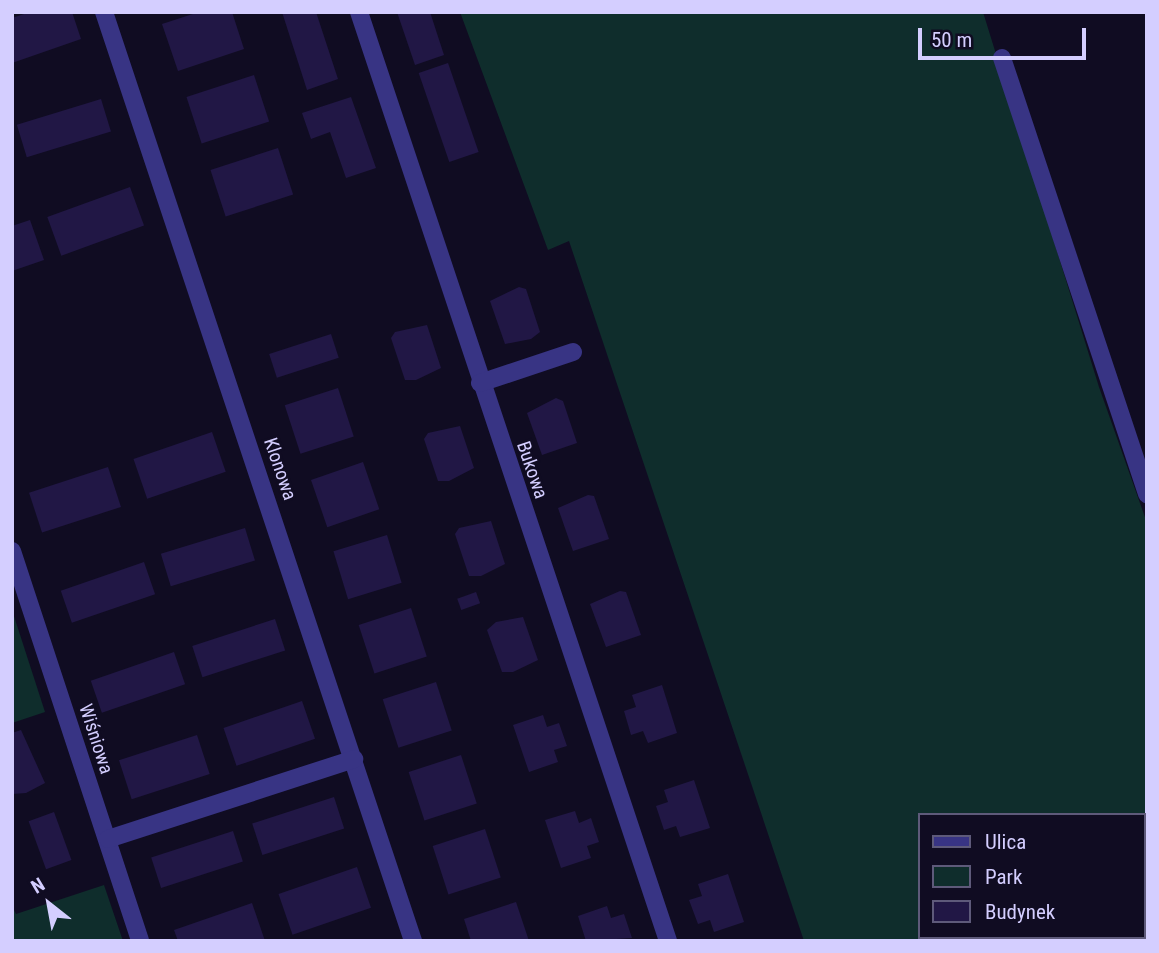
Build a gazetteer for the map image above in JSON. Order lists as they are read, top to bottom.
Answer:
{
  "streets": {
    "street": ["Klonowa", "Bukowa", "Wiśniowa"]
  },
  "legend": ["Ulica", "Park", "Budynek"],
  "scale_bar": "50 m",
  "north": "top left"
}
